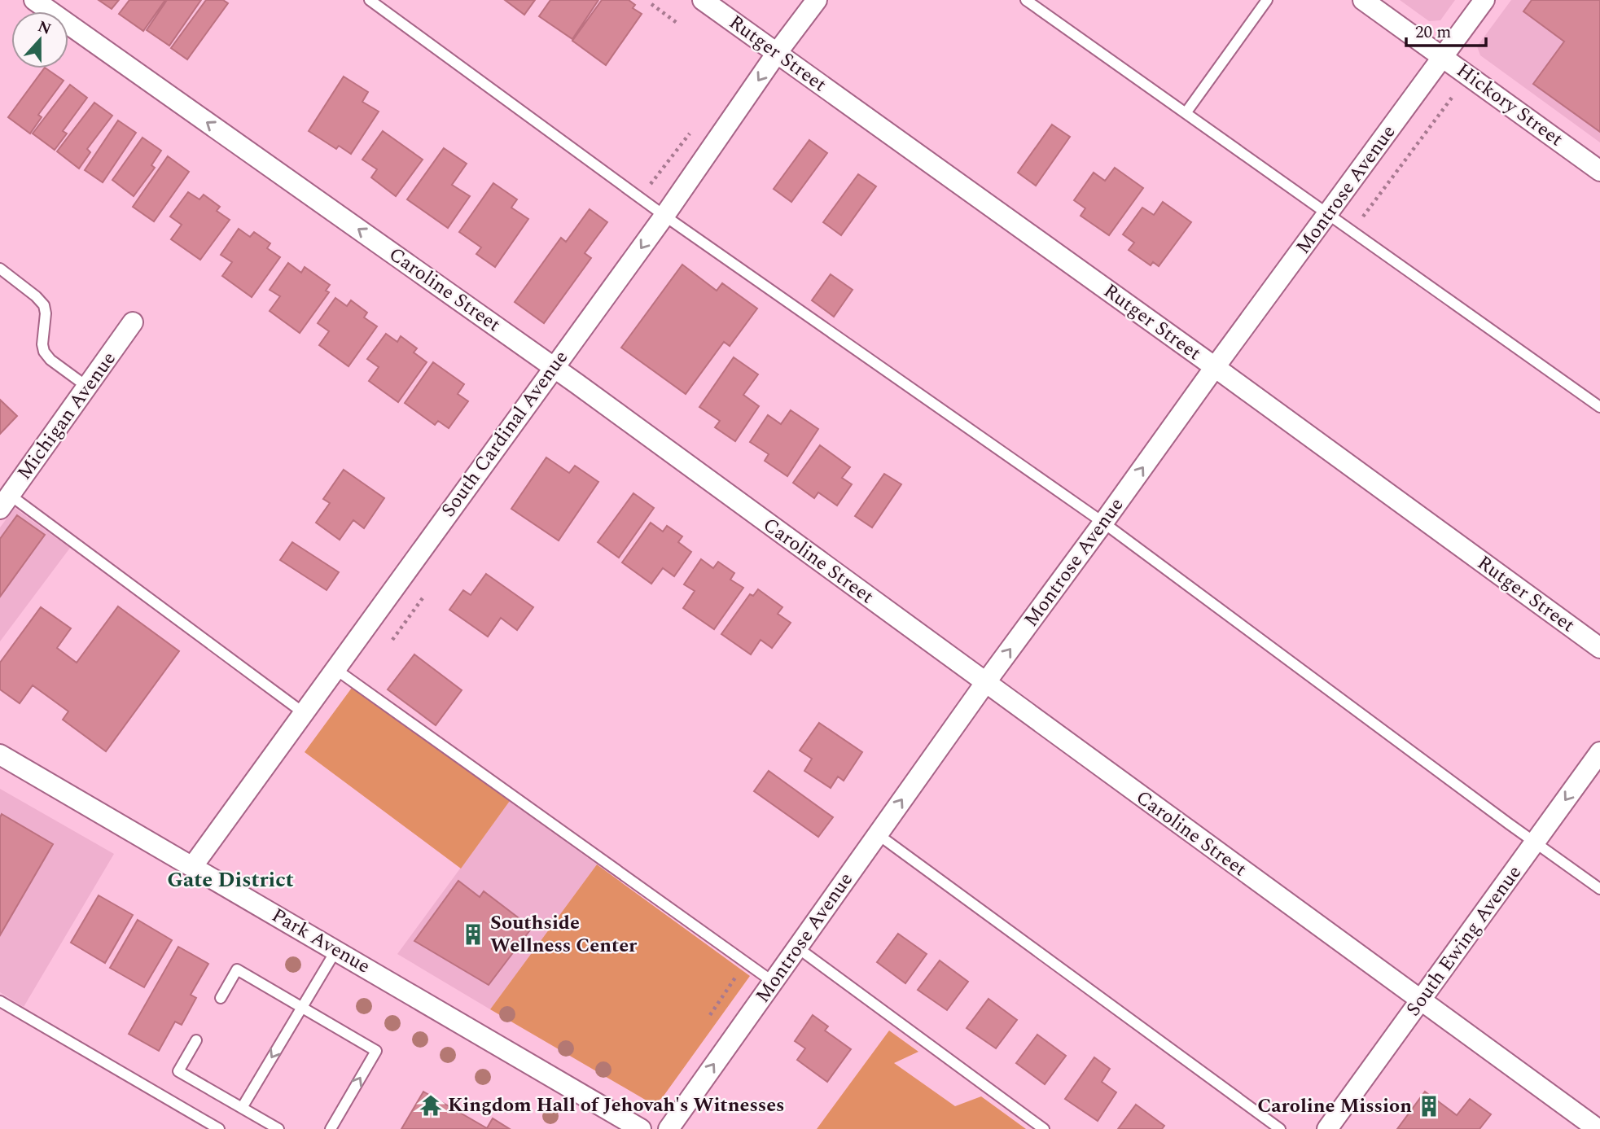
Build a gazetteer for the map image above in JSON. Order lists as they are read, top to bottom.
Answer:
{
  "streets": {
    "street": [
      "Rutger Street",
      "Hickory Street",
      "Montrose Avenue",
      "Caroline Street",
      "Michigan Avenue",
      "South Cardinal Avenue",
      "Park Avenue",
      "South Ewing Avenue"
    ]
  },
  "crossings": [
    ["Rutger Street", "Montrose Avenue"],
    ["Rutger Street", "South Cardinal Avenue"],
    ["Hickory Street", "Montrose Avenue"],
    ["Montrose Avenue", "Caroline Street"],
    ["Caroline Street", "South Cardinal Avenue"],
    ["Caroline Street", "South Ewing Avenue"],
    ["South Cardinal Avenue", "Park Avenue"]
  ],
  "one_way": ["Montrose Avenue", "South Cardinal Avenue"],
  "districts": ["Gate District"],
  "places": {
    "building": ["Southside Wellness Center", "Caroline Mission"],
    "temple": ["Kingdom Hall of Jehovah's Witnesses"]
  },
  "scale_bar": "20 m",
  "north": "top"
}
